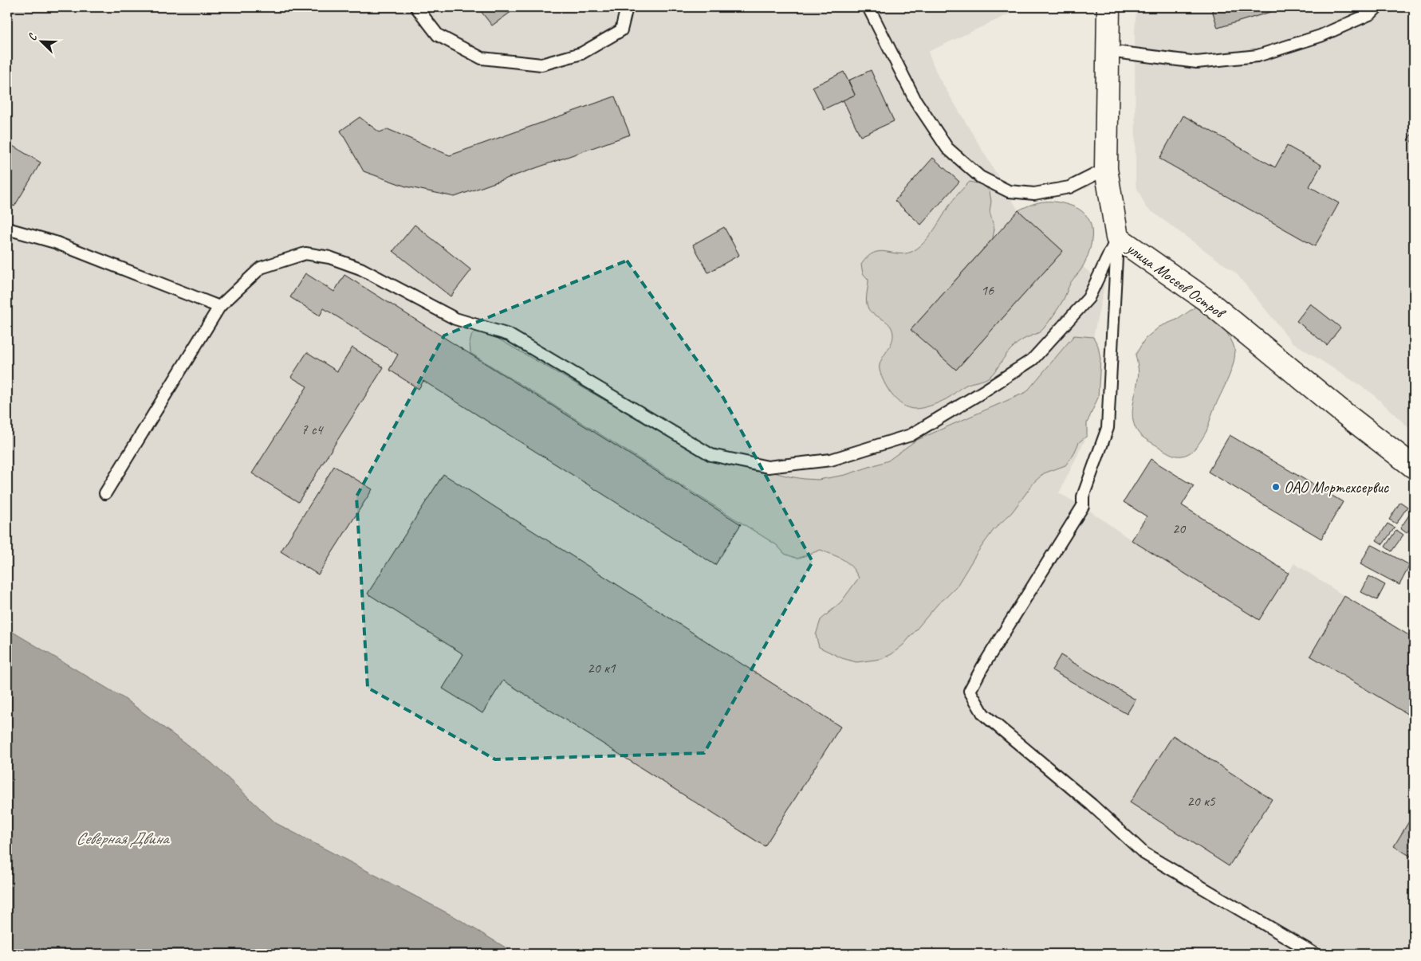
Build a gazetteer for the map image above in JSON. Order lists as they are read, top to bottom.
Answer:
{
  "streets": {
    "street": ["улица Мосеев Остров"]
  },
  "water": ["Северная Двина"],
  "places": ["ОАО Мортехсервис"],
  "house_numbers": [
    "16",
    "7 с4",
    "20",
    "20 к1",
    "20 к5"
  ],
  "north": "top left"
}
